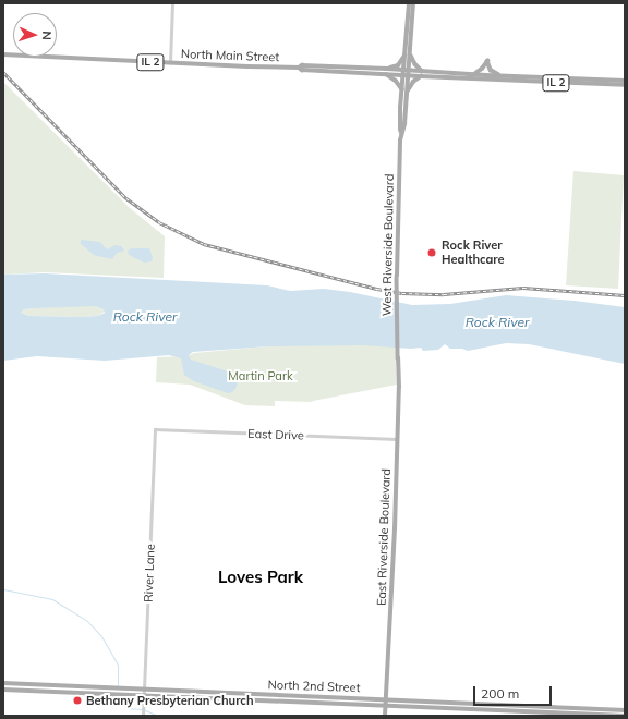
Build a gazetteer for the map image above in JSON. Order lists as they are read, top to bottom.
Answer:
{
  "streets": {
    "main road": [
      "North Main Street",
      "IL 2",
      "West Riverside Boulevard",
      "East Riverside Boulevard",
      "North 2nd Street"
    ],
    "street": ["East Drive", "River Lane"]
  },
  "crossings": [
    ["North Main Street", "IL 2"],
    ["North Main Street", "West Riverside Boulevard"],
    ["IL 2", "West Riverside Boulevard"],
    ["West Riverside Boulevard", "East Riverside Boulevard"],
    ["East Drive", "East Riverside Boulevard"],
    ["East Drive", "River Lane"],
    ["East Riverside Boulevard", "North 2nd Street"],
    ["River Lane", "North 2nd Street"]
  ],
  "districts": ["Loves Park"],
  "water": ["Rock River"],
  "parks": ["Martin Park"],
  "places": ["Rock River Healthcare", "Bethany Presbyterian Church"],
  "scale_bar": "200 m",
  "north": "right"
}
